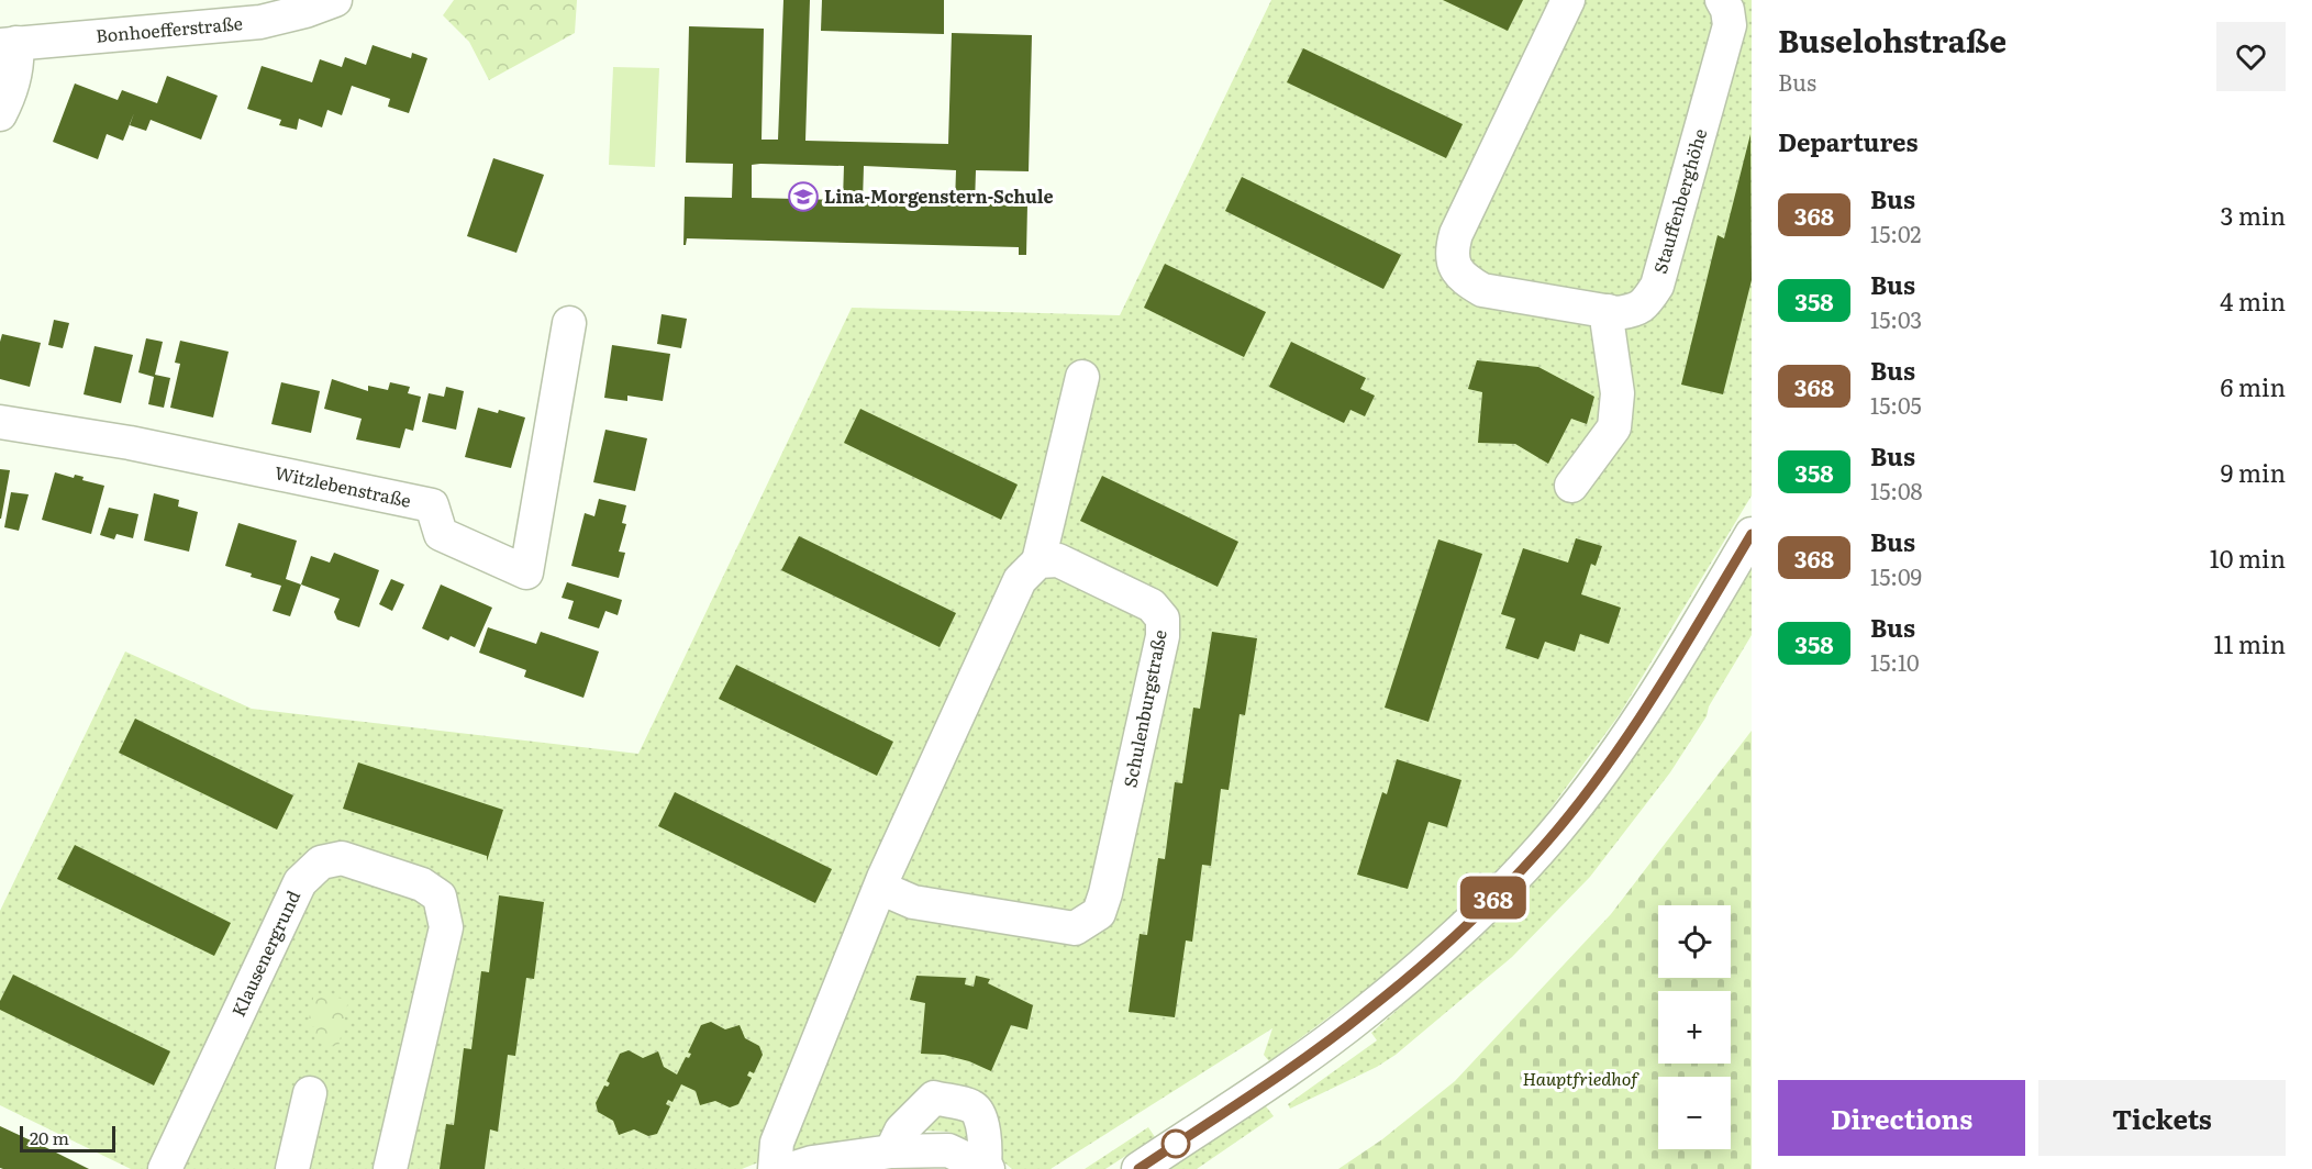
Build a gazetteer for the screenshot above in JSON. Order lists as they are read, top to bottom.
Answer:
{
  "streets": {
    "street": [
      "Bonhoefferstraße",
      "Stauffenberghöhe",
      "Witzlebenstraße",
      "Schulenburgstraße",
      "Klausenergrund"
    ]
  },
  "parks": ["Hauptfriedhof"],
  "places": {
    "school or university": ["Lina-Morgenstern-Schule"]
  },
  "lines": ["bus line 368"],
  "scale_bar": "20 m",
  "page": {
    "on_map": "368",
    "heading": [
      ["Buselohstraße", "Bus"],
      "Departures"
    ],
    "list": [
      {
        "mark": "368",
        "name": "Bus",
        "note": "15:02",
        "value": "3 min"
      },
      {
        "mark": "358",
        "name": "Bus",
        "note": "15:03",
        "value": "4 min"
      },
      {
        "mark": "368",
        "name": "Bus",
        "note": "15:05",
        "value": "6 min"
      },
      {
        "mark": "358",
        "name": "Bus",
        "note": "15:08",
        "value": "9 min"
      },
      {
        "mark": "368",
        "name": "Bus",
        "note": "15:09",
        "value": "10 min"
      },
      {
        "mark": "358",
        "name": "Bus",
        "note": "15:10",
        "value": "11 min"
      }
    ],
    "map_buttons": ["+", "−"],
    "buttons": ["Directions", "Tickets"],
    "scale": "20 m"
  }
}
